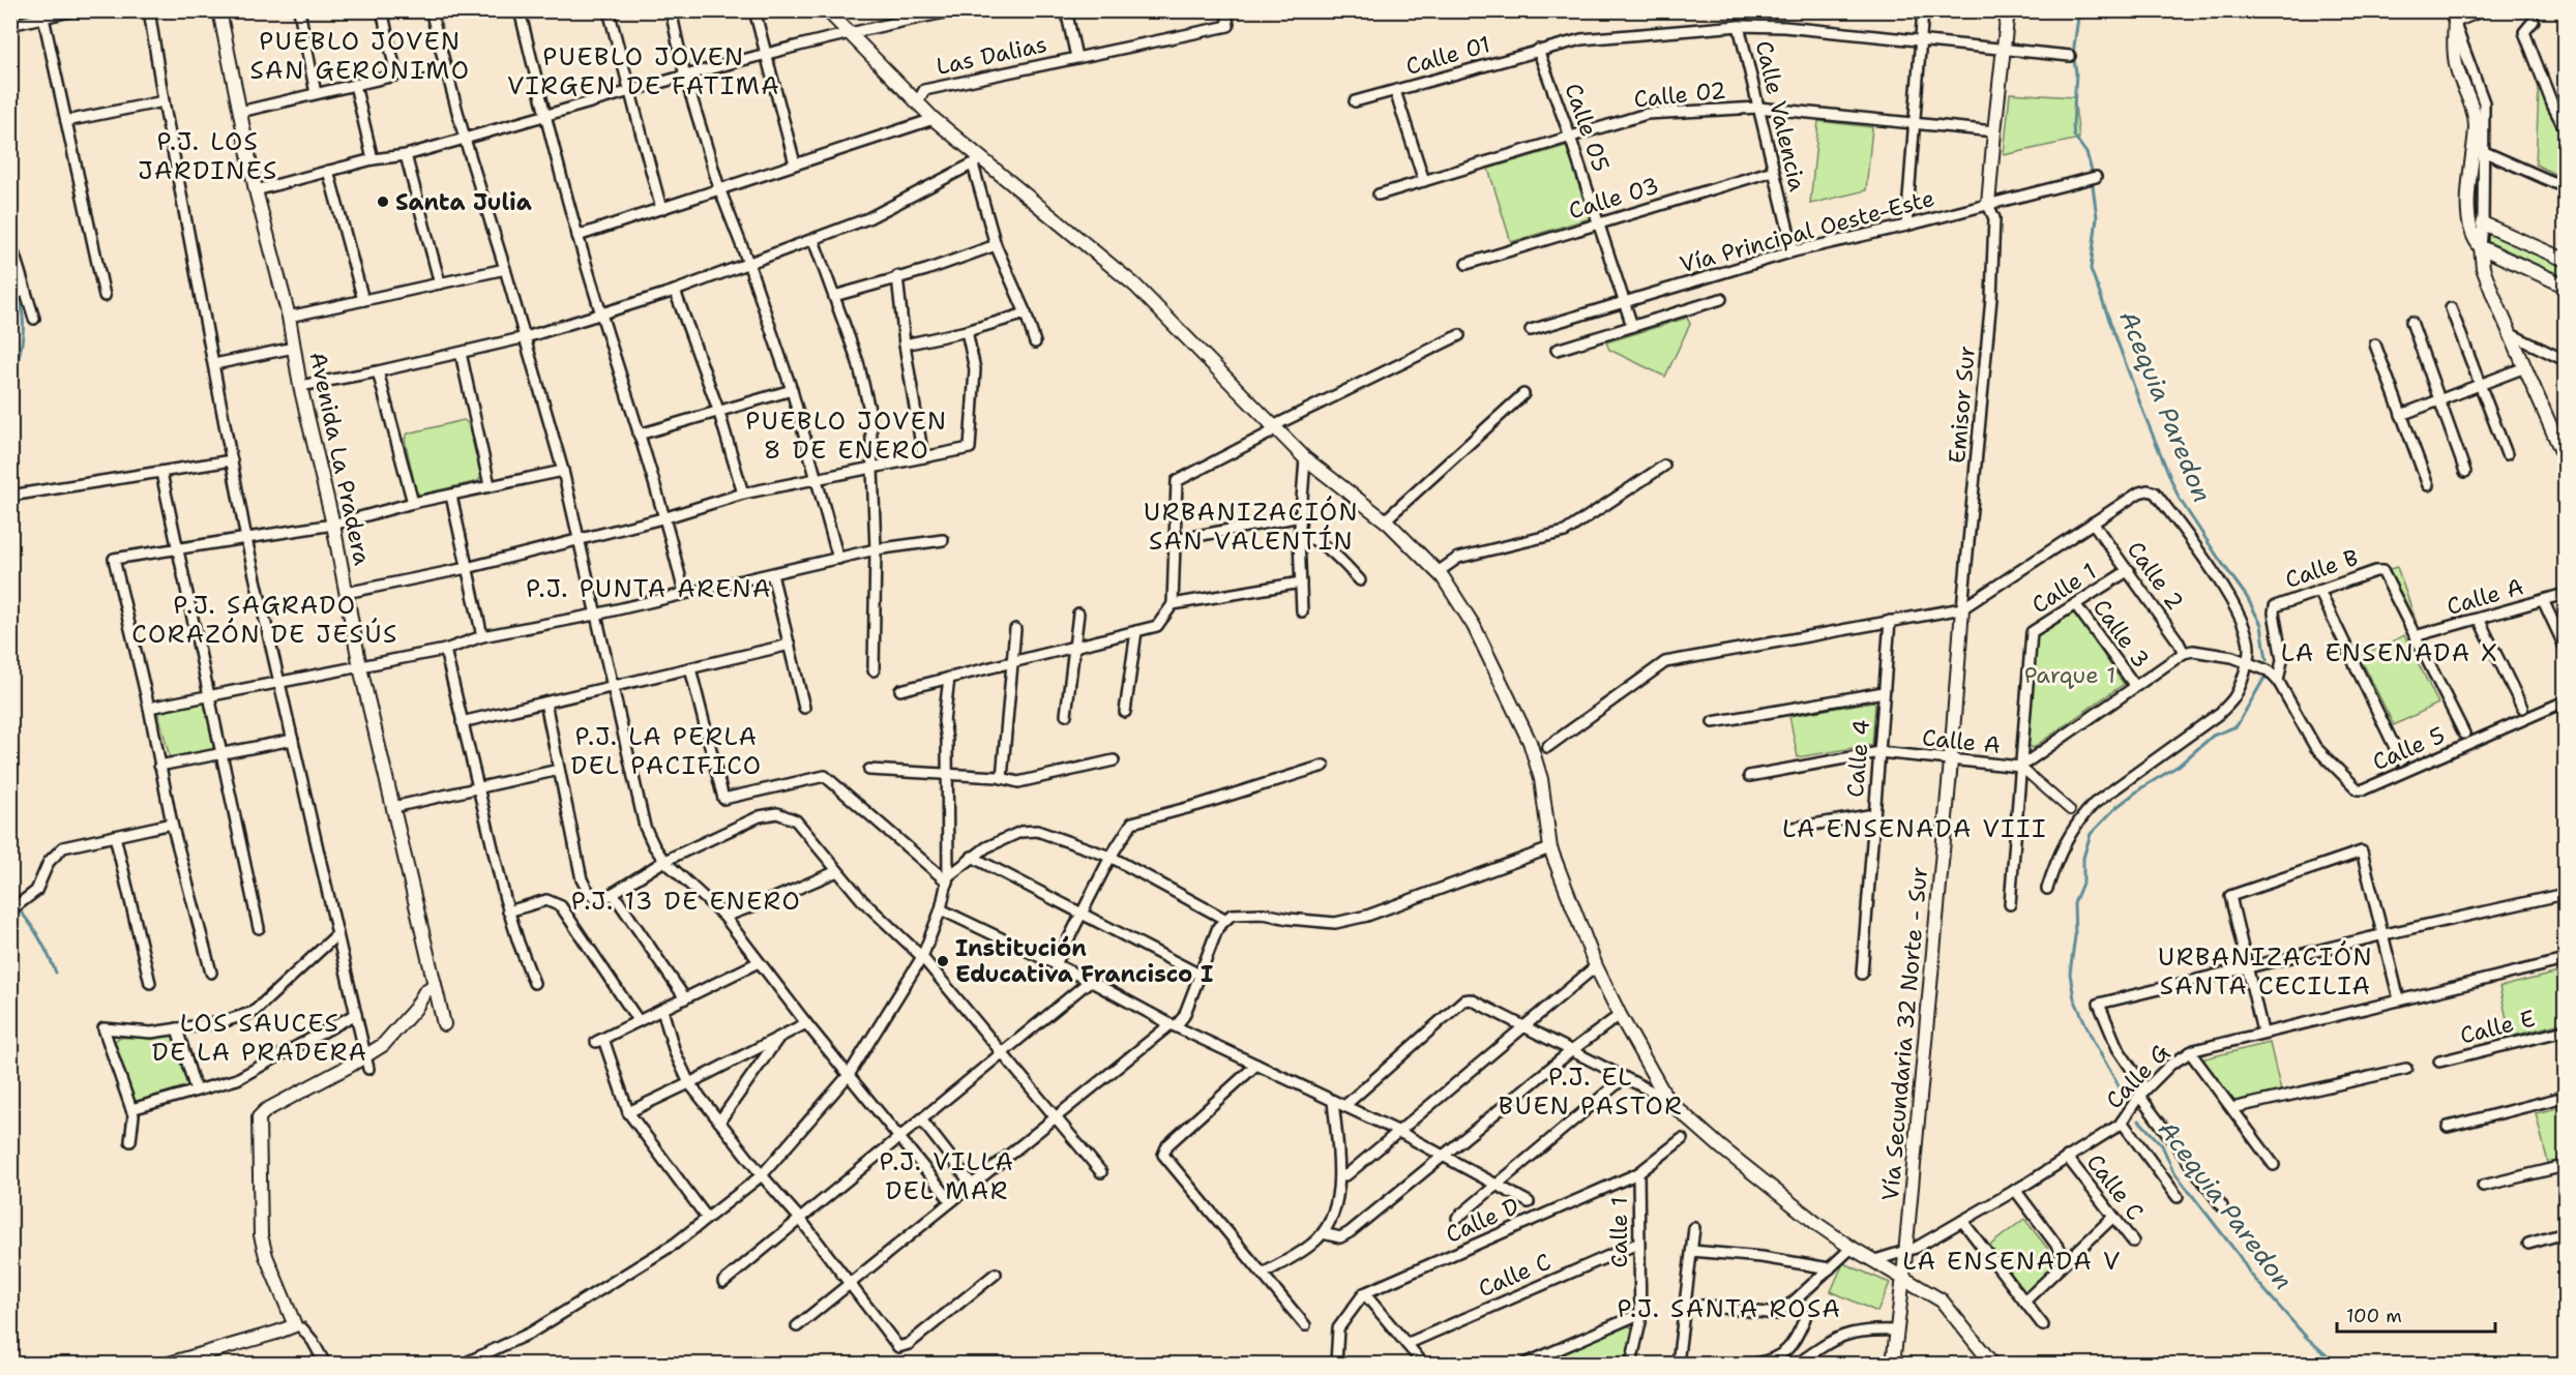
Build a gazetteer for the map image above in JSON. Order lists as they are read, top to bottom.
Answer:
{
  "streets": {
    "street": [
      "Las Dalias",
      "Calle 01",
      "Calle 02",
      "Calle Valencia",
      "Calle 05",
      "Calle 03",
      "Vía Principal Oeste-Este",
      "Emisor Sur",
      "Avenida La Pradera",
      "Calle B",
      "Calle 2",
      "Calle 1",
      "Calle A",
      "Calle 3",
      "Calle 5",
      "Calle 4",
      "Calle E",
      "Vía Secundaria 32 Norte - Sur",
      "Calle G",
      "Calle C",
      "Calle D"
    ]
  },
  "crossings": [
    ["Calle 01", "Calle Valencia"],
    ["Calle 01", "Calle 05"],
    ["Calle 02", "Calle Valencia"],
    ["Calle 02", "Calle 05"],
    ["Calle Valencia", "Calle 03"],
    ["Calle Valencia", "Vía Principal Oeste-Este"],
    ["Calle 05", "Calle 03"],
    ["Calle 05", "Vía Principal Oeste-Este"],
    ["Vía Principal Oeste-Este", "Emisor Sur"],
    ["Emisor Sur", "Vía Secundaria 32 Norte - Sur"],
    ["Calle B", "Calle A"],
    ["Calle B", "Calle 5"],
    ["Calle 2", "Calle 1"],
    ["Calle 2", "Calle A"],
    ["Calle 1", "Calle A"],
    ["Calle 1", "Calle 3"],
    ["Calle 1", "Calle C"],
    ["Calle 1", "Calle D"],
    ["Calle A", "Calle 3"],
    ["Calle A", "Calle 4"],
    ["Calle A", "Vía Secundaria 32 Norte - Sur"],
    ["Vía Secundaria 32 Norte - Sur", "Calle G"],
    ["Calle G", "Calle C"]
  ],
  "districts": [
    "PUEBLO JOVEN SAN GERONIMO",
    "PUEBLO JOVEN VIRGEN DE FATIMA",
    "P.J. LOS JARDINES",
    "PUEBLO JOVEN 8 DE ENERO",
    "URBANIZACIÓN SAN VALENTÍN",
    "P.J. PUNTA ARENA",
    "P.J. SAGRADO CORAZÓN DE JESÚS",
    "LA ENSENADA X",
    "P.J. LA PERLA DEL PACIFICO",
    "LA ENSENADA VIII",
    "P.J. 13 DE ENERO",
    "URBANIZACIÓN SANTA CECILIA",
    "LOS SAUCES DE LA PRADERA",
    "P.J. EL BUEN PASTOR",
    "P.J. VILLA DEL MAR",
    "LA ENSENADA V",
    "P.J. SANTA ROSA"
  ],
  "water": ["Acequia Paredon"],
  "parks": ["Parque 1"],
  "places": ["Santa Julia", "Institución Educativa Francisco I"],
  "scale_bar": "100 m"
}
